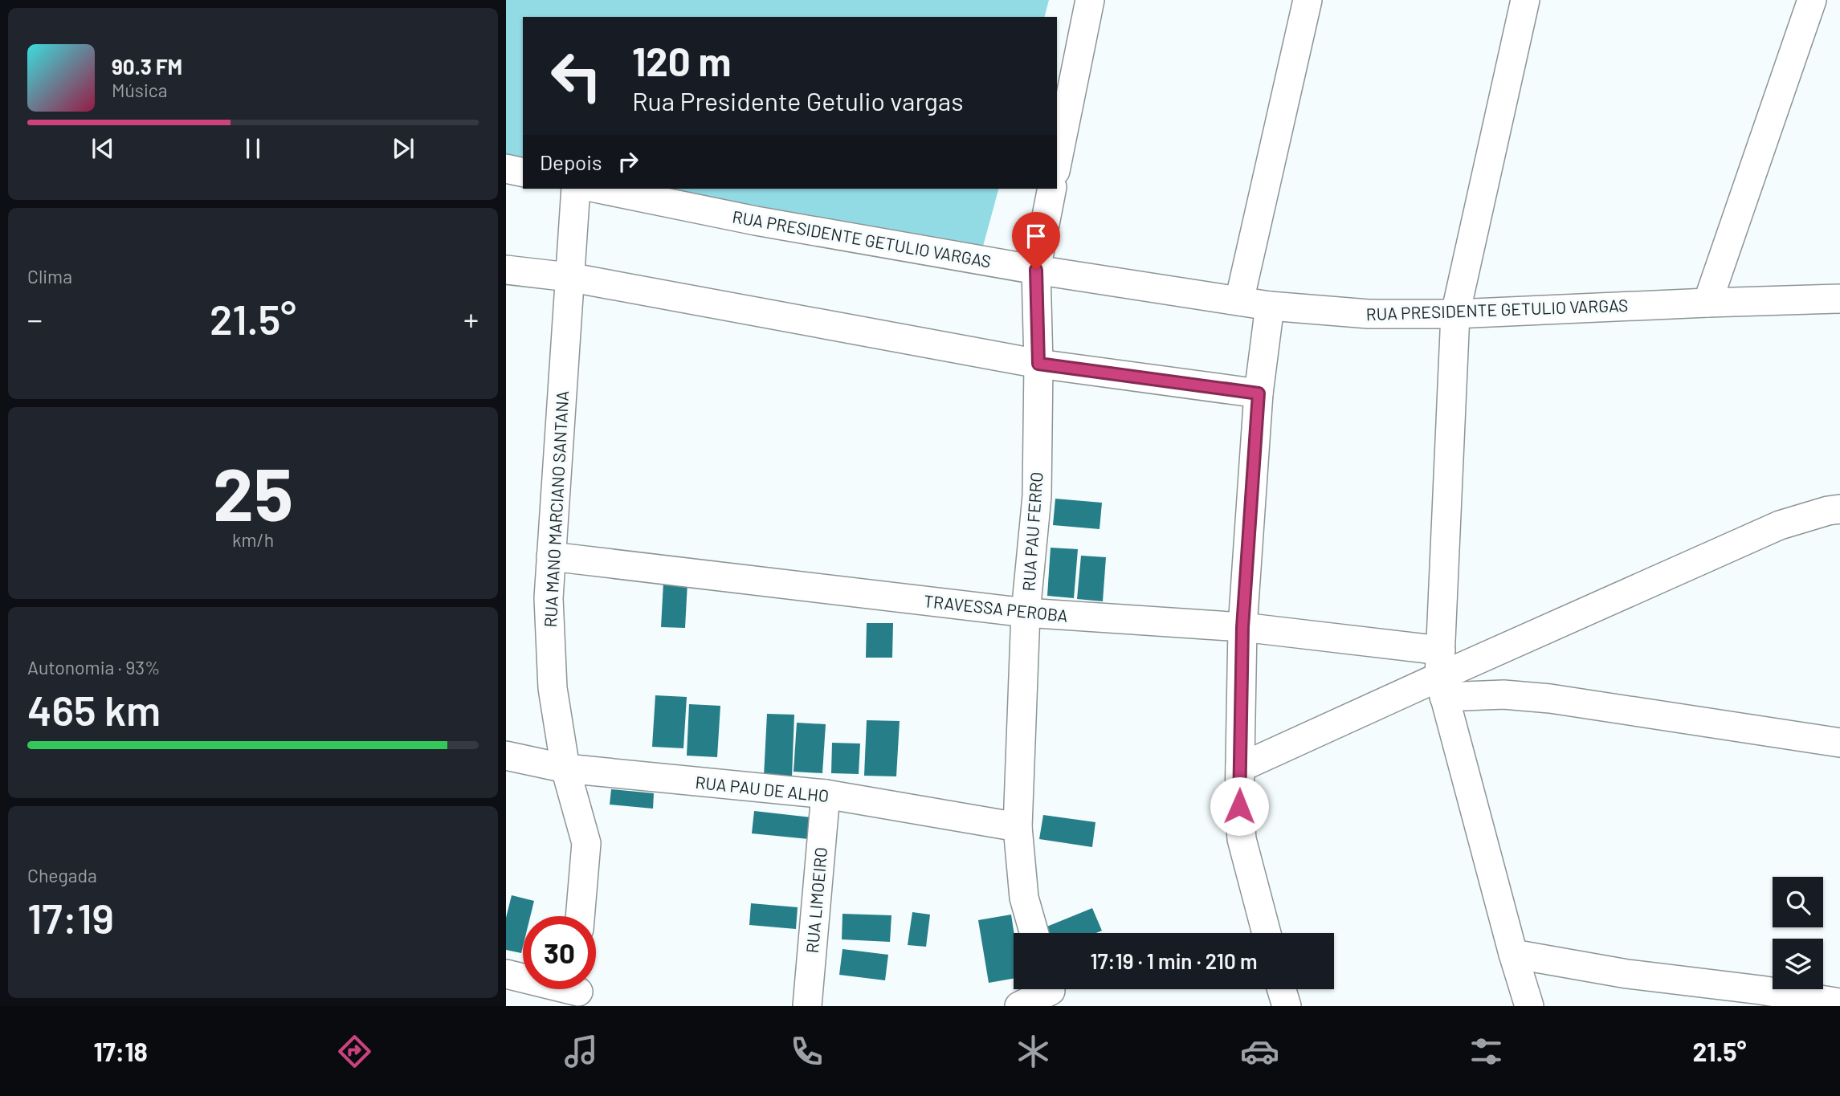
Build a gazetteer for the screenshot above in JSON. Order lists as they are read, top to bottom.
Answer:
{
  "streets": {
    "street": [
      "RUA PRESIDENTE GETULIO VARGAS",
      "RUA MANO MARCIANO SANTANA",
      "RUA PAU FERRO",
      "TRAVESSA PEROBA",
      "RUA PAU DE ALHO",
      "RUA LIMOEIRO"
    ]
  },
  "crossings": [
    ["RUA PRESIDENTE GETULIO VARGAS", "RUA PAU FERRO"],
    ["RUA MANO MARCIANO SANTANA", "TRAVESSA PEROBA"],
    ["RUA MANO MARCIANO SANTANA", "RUA PAU DE ALHO"],
    ["RUA PAU FERRO", "TRAVESSA PEROBA"],
    ["RUA PAU FERRO", "RUA PAU DE ALHO"],
    ["RUA PAU DE ALHO", "RUA LIMOEIRO"]
  ],
  "page": {
    "turn": ["120 m", "Rua Presidente Getulio vargas"],
    "song": ["90.3 FM", "Música"],
    "then": "Depois",
    "tile": [
      "Clima",
      ["25", "km/h"],
      ["Autonomia · 93%", "465 km"],
      ["Chegada", "17:19"]
    ],
    "heat": ["−", "21.5°", "+"],
    "limit": "30",
    "trip": "17:19 · 1 min · 210 m",
    "tabs": ["17:18", "21.5°"]
  }
}
